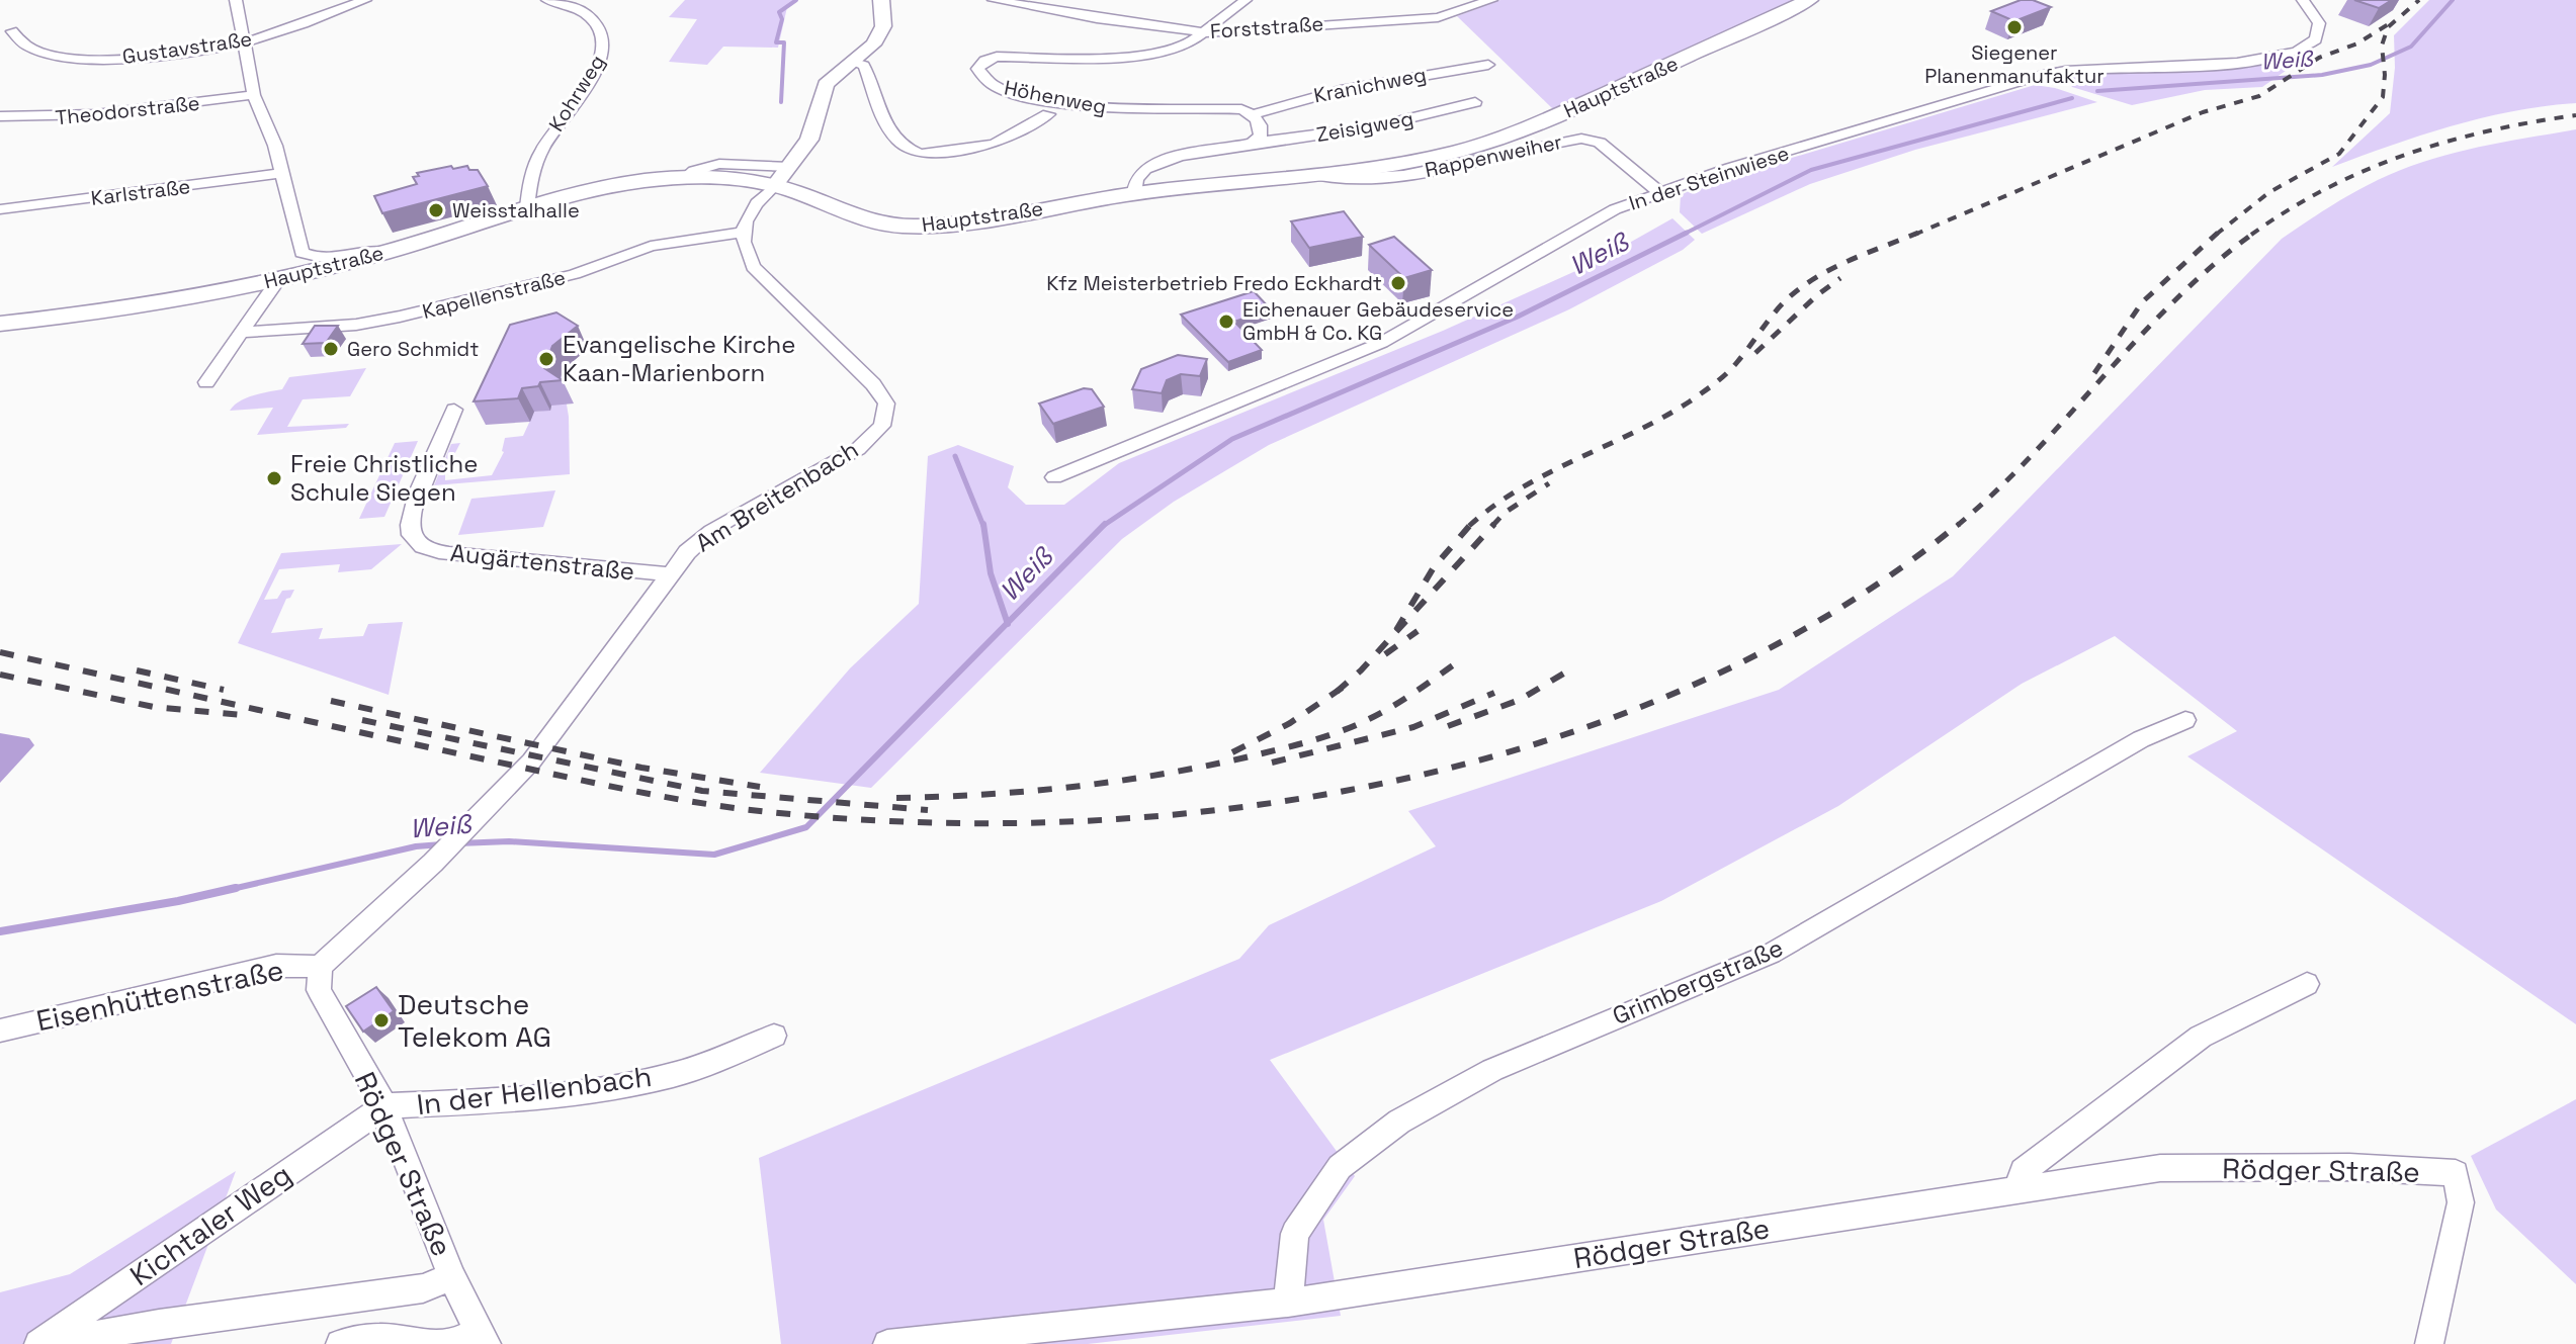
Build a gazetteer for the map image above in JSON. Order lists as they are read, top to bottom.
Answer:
{
  "streets": {
    "main road": ["Hauptstraße"],
    "street": [
      "Forststraße",
      "Gustavstraße",
      "Kranichweg",
      "Kohrweg",
      "Höhenweg",
      "Theodorstraße",
      "Zeisigweg",
      "Rappenweiher",
      "In der Steinwiese",
      "Karlstraße",
      "Kapellenstraße",
      "Am Breitenbach",
      "Augärtenstraße",
      "Grimbergstraße",
      "Eisenhüttenstraße",
      "In der Hellenbach",
      "Rödger Straße",
      "Kichtaler Weg"
    ]
  },
  "crossings": [
    ["Forststraße", "Höhenweg"],
    ["Kranichweg", "Höhenweg"],
    ["Hauptstraße", "Kohrweg"],
    ["Hauptstraße", "Rappenweiher"],
    ["Rappenweiher", "In der Steinwiese"],
    ["Kapellenstraße", "Am Breitenbach"],
    ["Am Breitenbach", "Augärtenstraße"],
    ["Am Breitenbach", "Eisenhüttenstraße"],
    ["Am Breitenbach", "Rödger Straße"],
    ["Grimbergstraße", "Rödger Straße"],
    ["Eisenhüttenstraße", "Rödger Straße"],
    ["In der Hellenbach", "Rödger Straße"],
    ["In der Hellenbach", "Kichtaler Weg"],
    ["Rödger Straße", "Kichtaler Weg"]
  ],
  "water": ["Weiß"],
  "places": [
    "Siegener Planenmanufaktur",
    "Weisstalhalle",
    "Kfz Meisterbetrieb Fredo Eckhardt",
    "Eichenauer Gebäudeservice GmbH & Co. KG",
    "Gero Schmidt",
    "Evangelische Kirche Kaan-Marienborn",
    "Freie Christliche Schule Siegen",
    "Deutsche Telekom AG"
  ]
}
